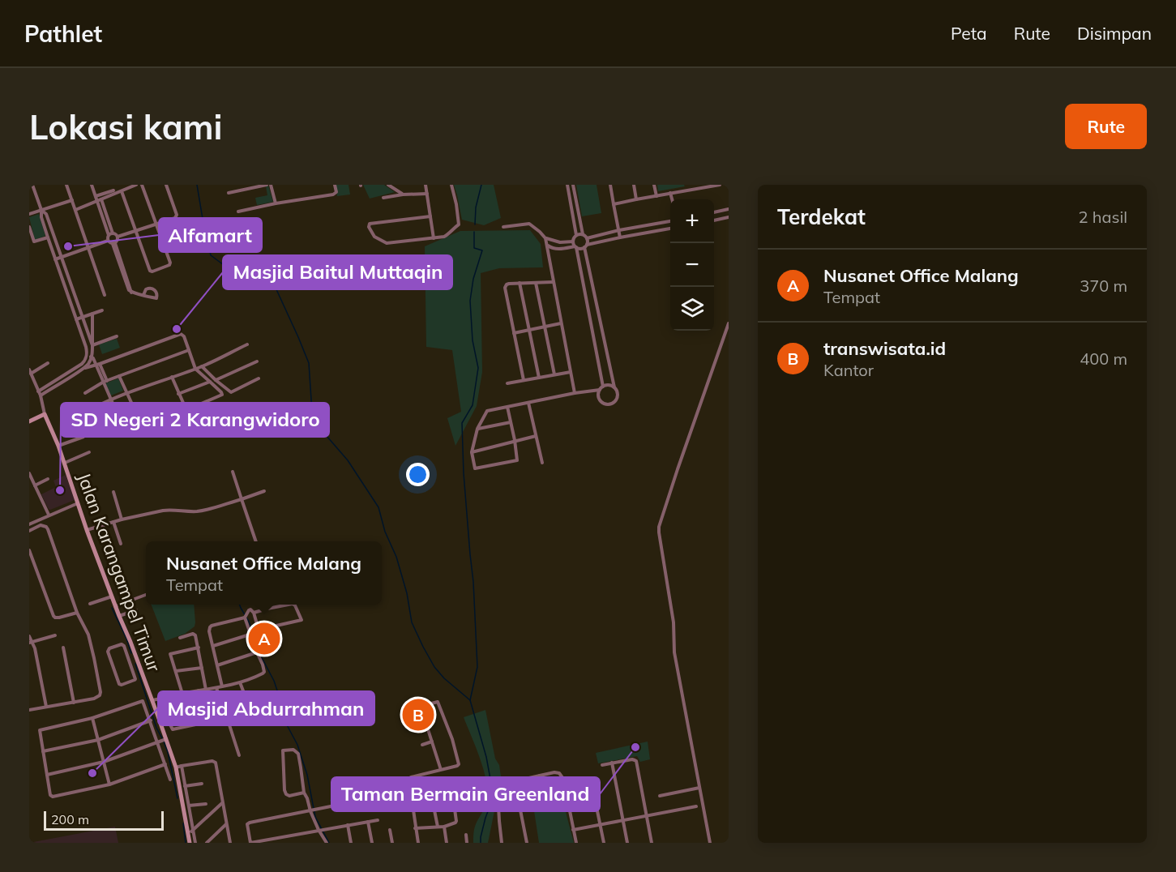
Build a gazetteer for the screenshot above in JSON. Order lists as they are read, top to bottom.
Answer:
{
  "streets": {
    "street": ["Jalan Karangampel Timur"]
  },
  "places": [
    "Alfamart",
    "Masjid Baitul Muttaqin",
    "SD Negeri 2 Karangwidoro",
    "Taman Bermain Greenland",
    "Masjid Abdurrahman"
  ],
  "scale_bar": "200 m",
  "page": {
    "header": "Pathlet",
    "nav": ["Peta", "Rute", "Disimpan"],
    "buttons": "Rute",
    "title": "Lokasi kami",
    "heading": ["Terdekat", "2 hasil"],
    "map_buttons": ["+", "−"],
    "list": [
      {
        "mark": "A",
        "name": "Nusanet Office Malang",
        "note": "Tempat",
        "value": "370 m"
      },
      {
        "mark": "B",
        "name": "transwisata.id",
        "note": "Kantor",
        "value": "400 m"
      }
    ],
    "popup": ["Nusanet Office Malang", "Tempat"],
    "pins": ["A", "B"],
    "scale": "200 m"
  }
}
